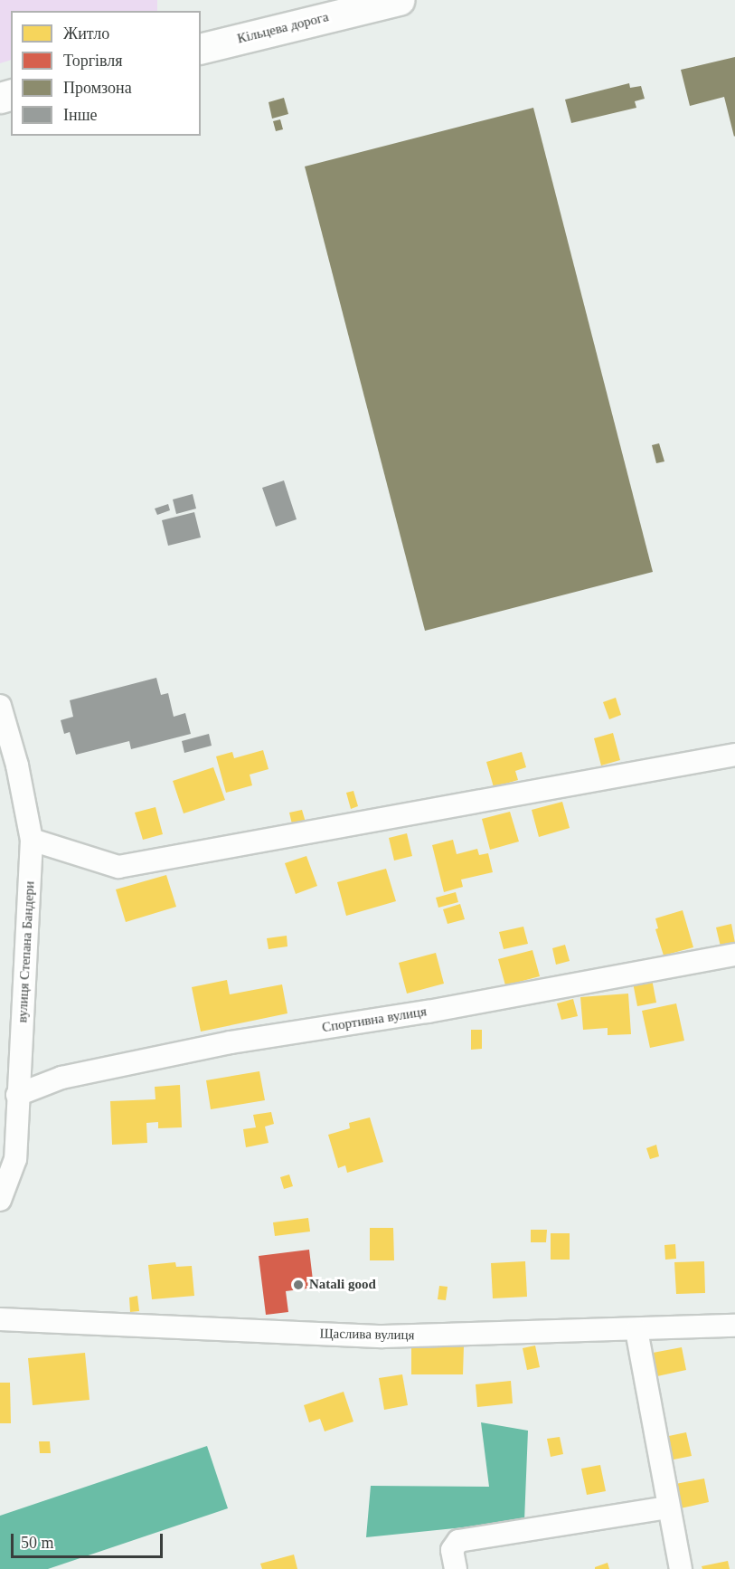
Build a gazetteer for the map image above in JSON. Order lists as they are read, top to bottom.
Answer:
{
  "streets": {
    "highway": ["Кільцева дорога"],
    "street": ["вулиця Степана Бандери", "Спортивна вулиця", "Щаслива вулиця"]
  },
  "crossings": [
    ["вулиця Степана Бандери", "Спортивна вулиця"]
  ],
  "places": ["Natali good"],
  "legend": [
    "Житло",
    "Торгівля",
    "Промзона",
    "Інше"
  ],
  "scale_bar": "50 m"
}
